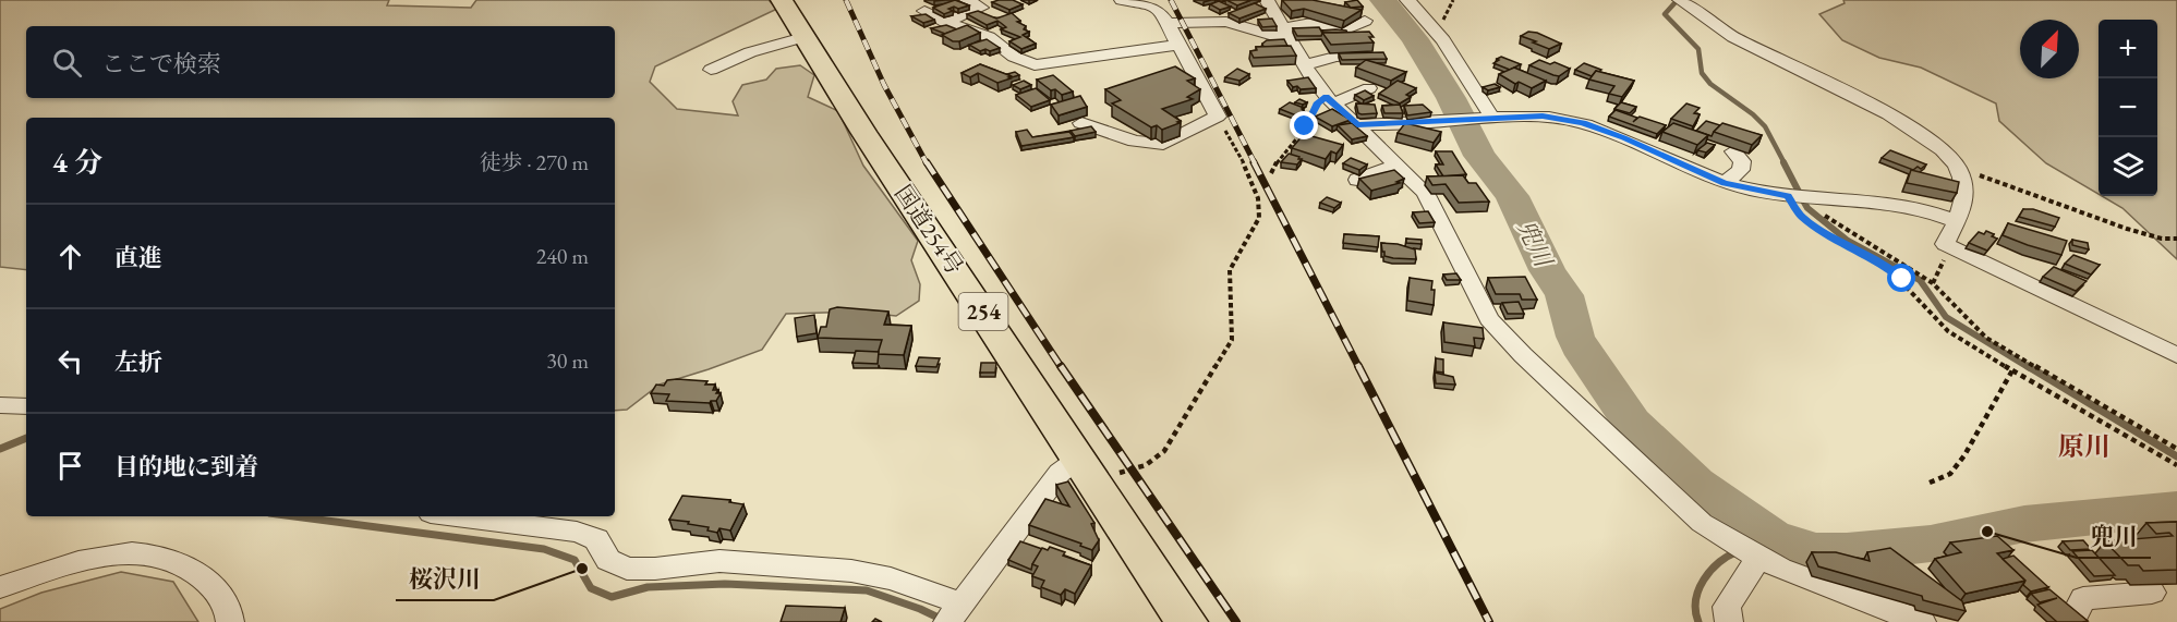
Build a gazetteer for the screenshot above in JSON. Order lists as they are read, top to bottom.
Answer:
{
  "streets": {
    "highway": ["国道254号", "254"]
  },
  "districts": ["原川"],
  "water": ["兜川"],
  "places": ["兜川", "桜沢川"],
  "north": "top right",
  "page": {
    "map_buttons": ["+", "−"],
    "search": "ここで検索",
    "heading": ["4 分", "徒歩 · 270 m"],
    "list": [
      ["直進", "240 m"],
      ["左折", "30 m"],
      "目的地に到着"
    ]
  }
}
